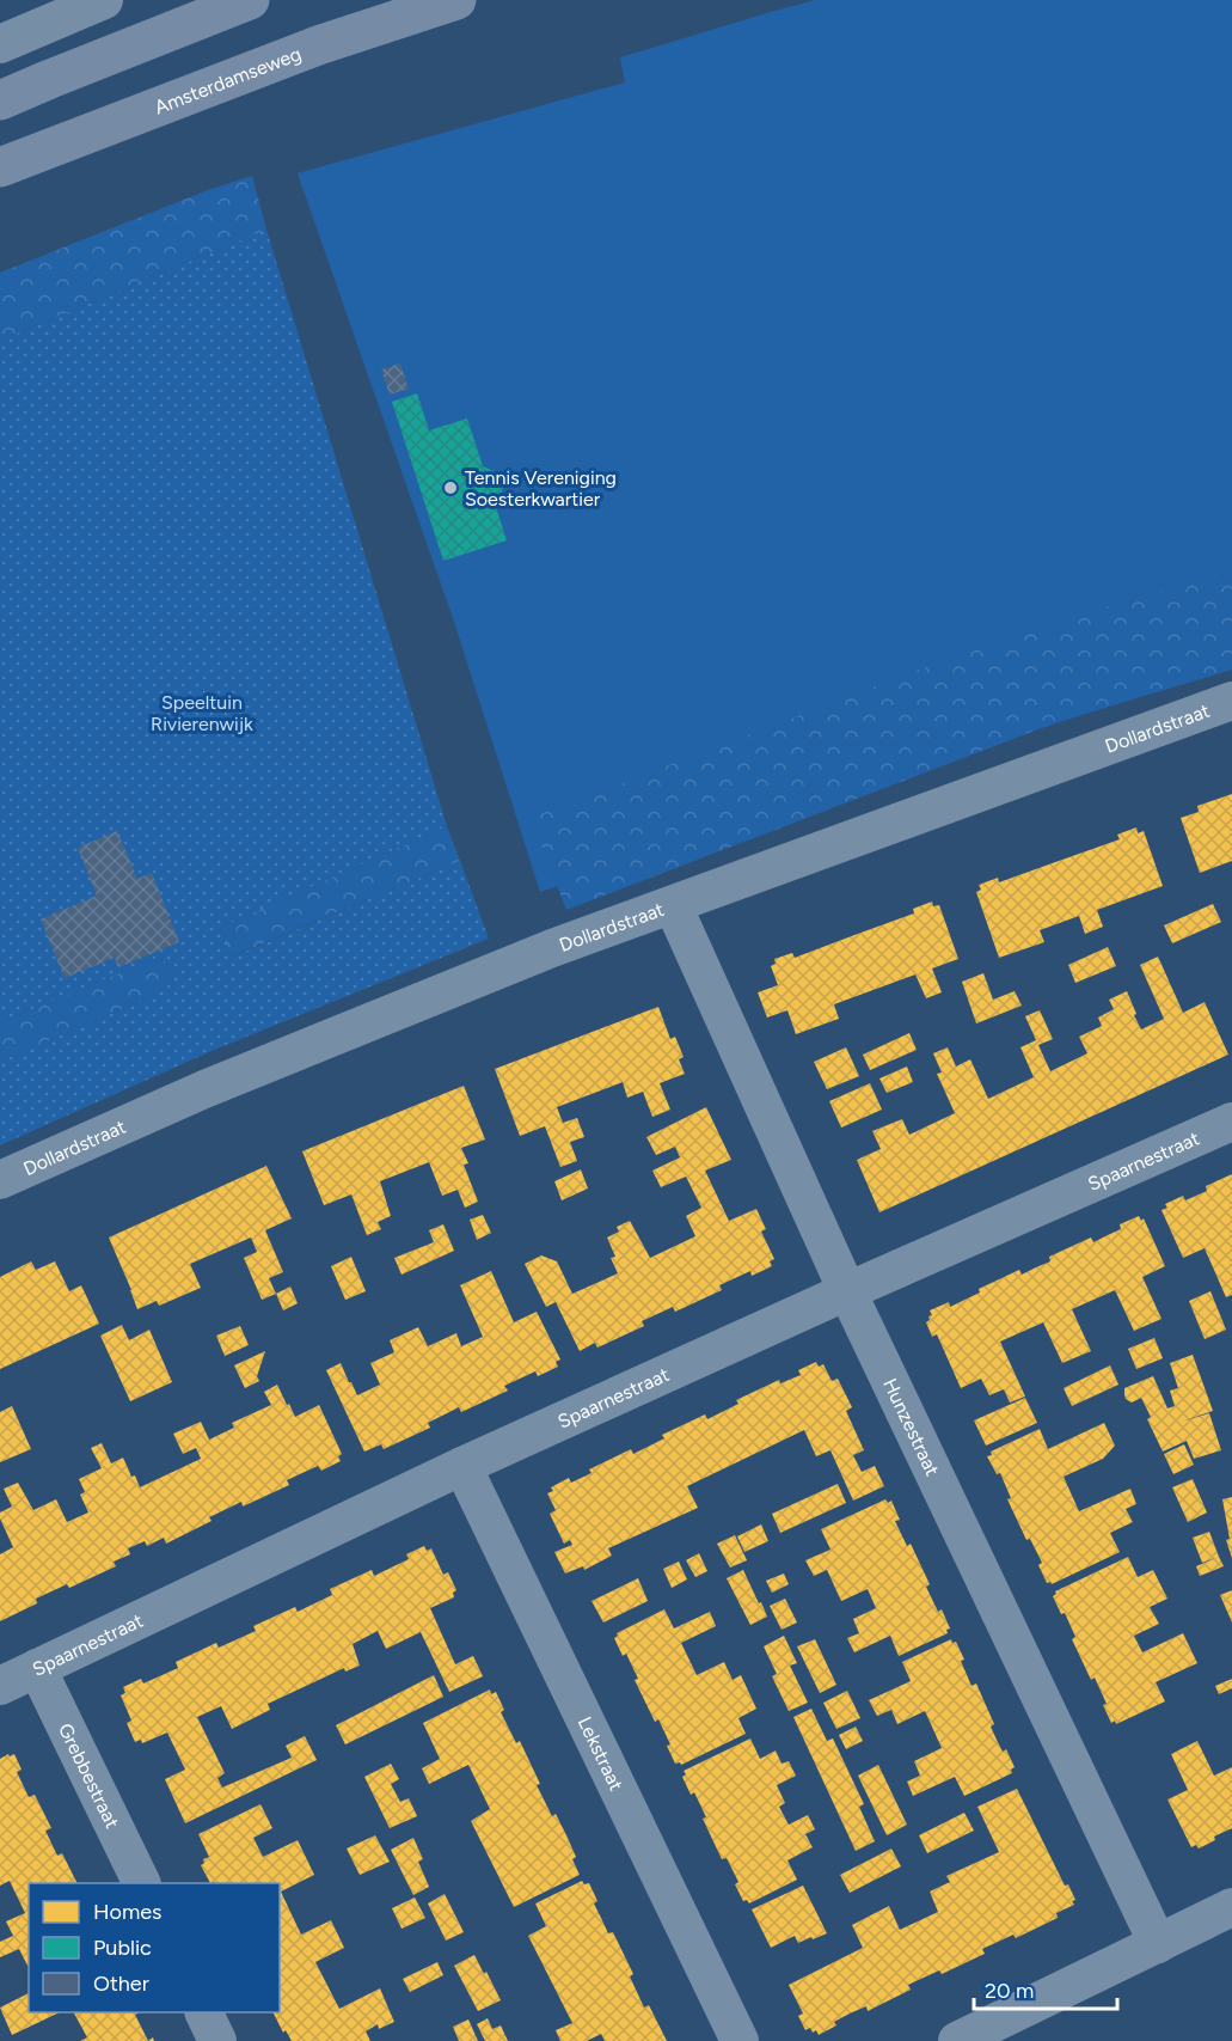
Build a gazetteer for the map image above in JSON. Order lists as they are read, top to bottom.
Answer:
{
  "streets": {
    "main road": ["Amsterdamseweg"],
    "street": [
      "Dollardstraat",
      "Spaarnestraat",
      "Hunzestraat",
      "Lekstraat",
      "Grebbestraat"
    ]
  },
  "crossings": [
    ["Dollardstraat", "Hunzestraat"],
    ["Spaarnestraat", "Hunzestraat"],
    ["Spaarnestraat", "Lekstraat"],
    ["Spaarnestraat", "Grebbestraat"]
  ],
  "parks": ["Speeltuin Rivierenwijk"],
  "places": ["Tennis Vereniging Soesterkwartier"],
  "legend": ["Homes", "Public", "Other"],
  "scale_bar": "20 m"
}
